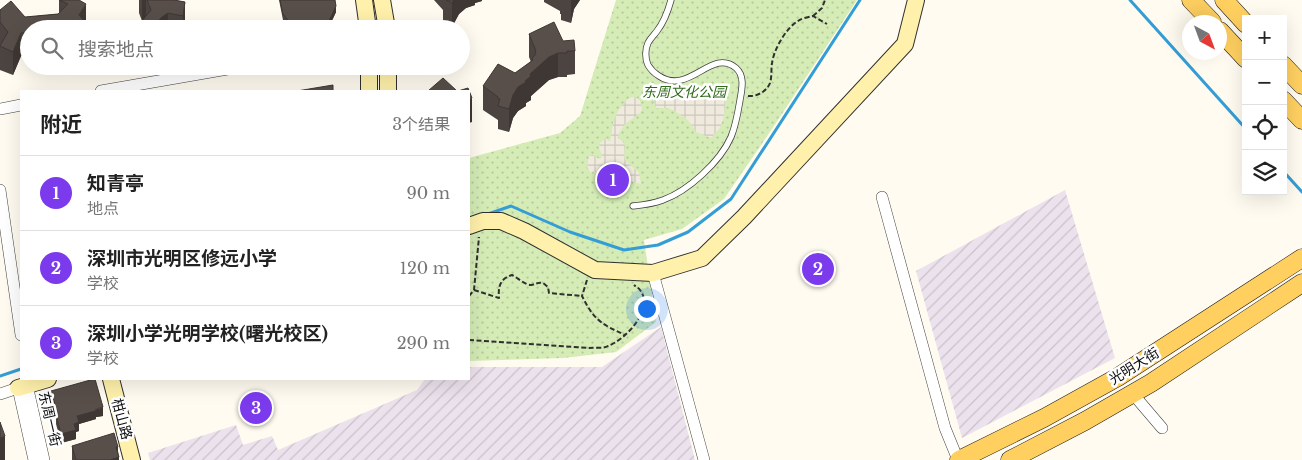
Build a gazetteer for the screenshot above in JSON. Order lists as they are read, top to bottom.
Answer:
{
  "streets": {
    "main road": ["光明大街"],
    "street": ["东周一街", "柑山路"]
  },
  "parks": ["东周文化公园"],
  "north": "bottom right",
  "page": {
    "map_buttons": ["+", "−"],
    "search": "搜索地点",
    "heading": ["附近", "3个结果"],
    "list": [
      {
        "mark": "1",
        "name": "知青亭",
        "note": "地点",
        "value": "90 m"
      },
      {
        "mark": "2",
        "name": "深圳市光明区修远小学",
        "note": "学校",
        "value": "120 m"
      },
      {
        "mark": "3",
        "name": "深圳小学光明学校(曙光校区)",
        "note": "学校",
        "value": "290 m"
      }
    ],
    "pins": ["1", "2", "3"]
  }
}
